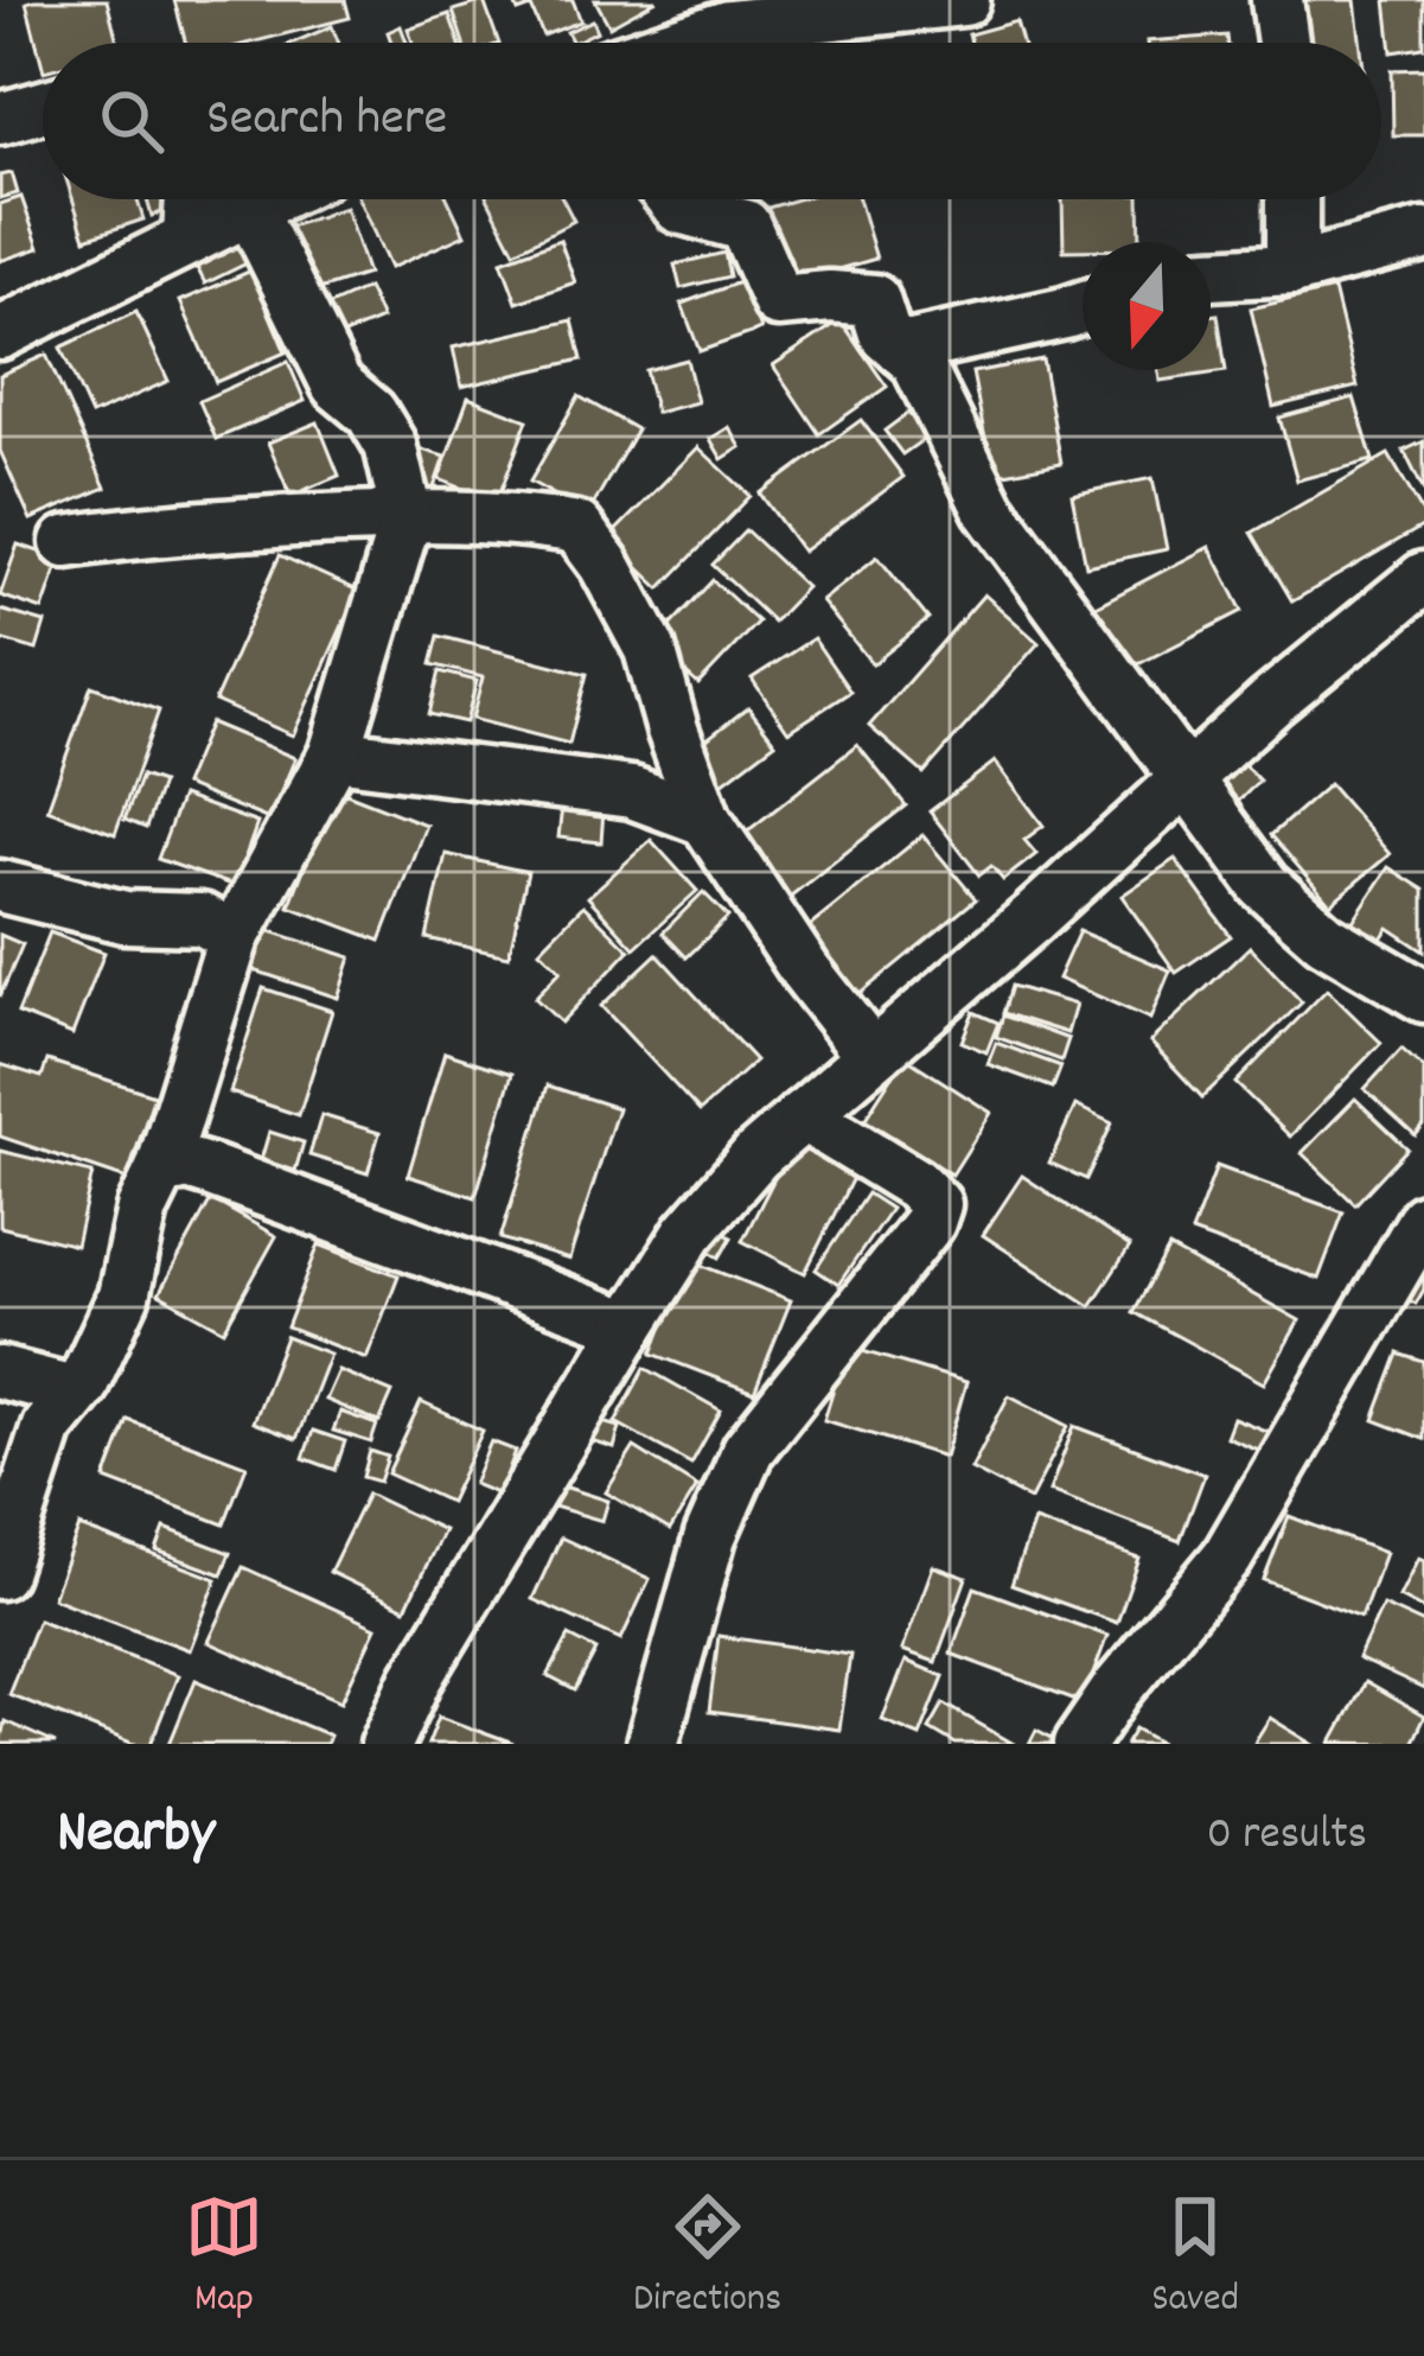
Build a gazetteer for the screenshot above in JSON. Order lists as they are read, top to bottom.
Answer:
{
  "north": "bottom",
  "page": {
    "search": "Search here",
    "heading": ["Nearby", "0 results"],
    "nav": ["Map", "Directions", "Saved"]
  }
}
